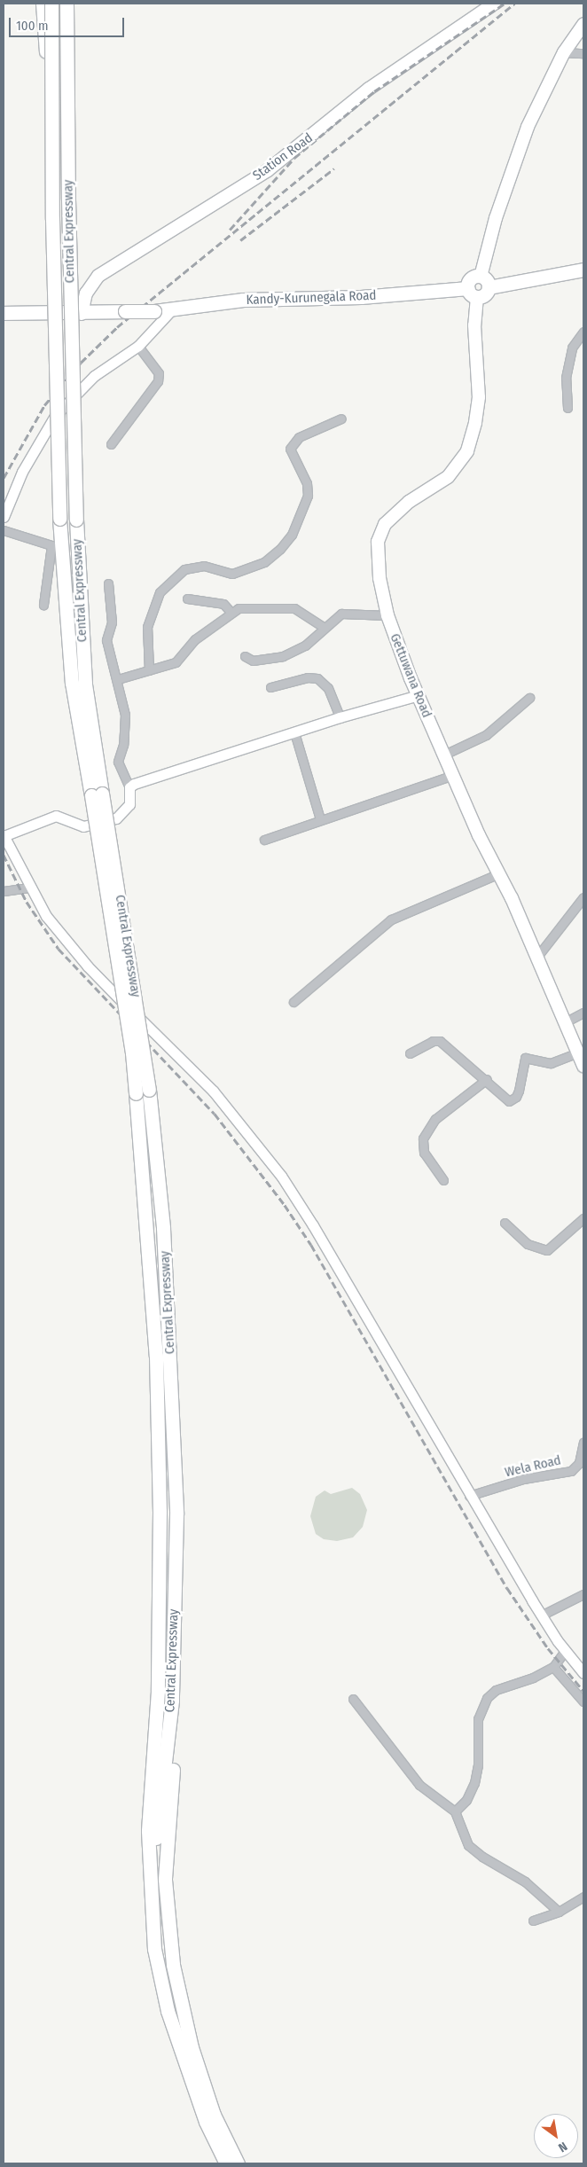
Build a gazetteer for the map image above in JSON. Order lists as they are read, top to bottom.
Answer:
{
  "streets": {
    "highway": ["Central Expressway", "Kandy-Kurunegala Road"],
    "main road": ["Station Road", "Gettuwana Road"],
    "street": ["Wela Road"]
  },
  "crossings": [
    ["Station Road", "Kandy-Kurunegala Road"],
    ["Kandy-Kurunegala Road", "Gettuwana Road"]
  ],
  "scale_bar": "100 m",
  "north": "bottom right"
}
